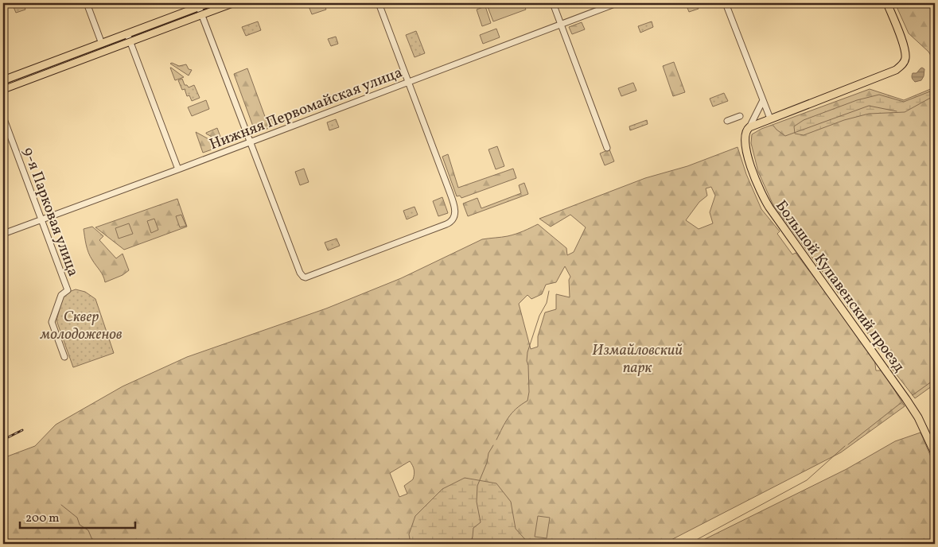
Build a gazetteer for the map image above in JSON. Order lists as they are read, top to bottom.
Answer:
{
  "streets": {
    "main road": ["Большой Купавенский проезд"],
    "street": ["Нижняя Первомайская улица", "9-я Парковая улица"]
  },
  "crossings": [
    ["Нижняя Первомайская улица", "9-я Парковая улица"]
  ],
  "parks": ["Сквер молодоженов", "Измайловский парк"],
  "scale_bar": "200 m"
}
